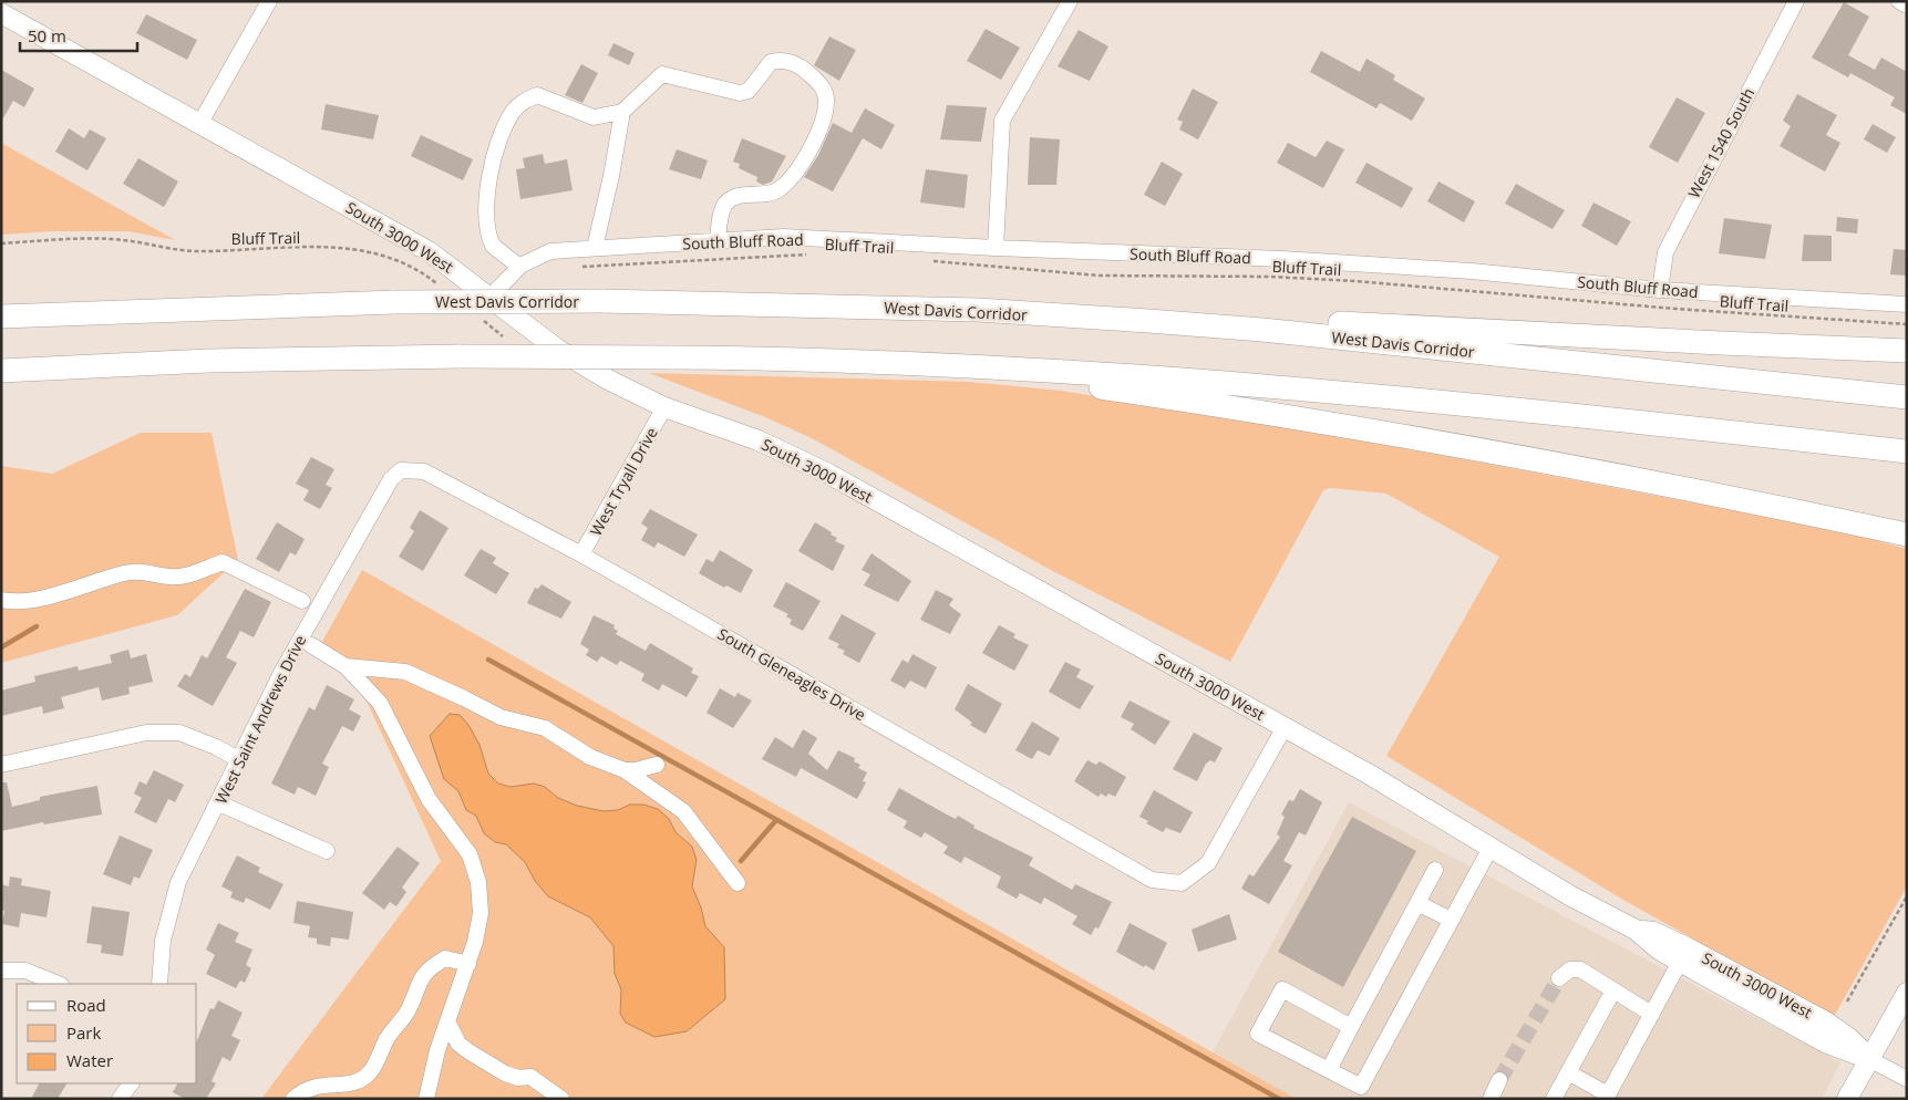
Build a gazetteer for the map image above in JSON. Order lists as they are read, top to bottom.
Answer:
{
  "streets": {
    "highway": ["West Davis Corridor"],
    "main road": ["South 3000 West"],
    "street": [
      "West 1540 South",
      "South Bluff Road",
      "West Tryall Drive",
      "South Gleneagles Drive",
      "West Saint Andrews Drive"
    ],
    "path": ["Bluff Trail"]
  },
  "crossings": [
    ["West 1540 South", "South Bluff Road"],
    ["South 3000 West", "South Bluff Road"],
    ["South 3000 West", "West Tryall Drive"],
    ["South 3000 West", "South Gleneagles Drive"],
    ["West Tryall Drive", "South Gleneagles Drive"],
    ["South Gleneagles Drive", "West Saint Andrews Drive"]
  ],
  "legend": ["Road", "Park", "Water"],
  "scale_bar": "50 m"
}
